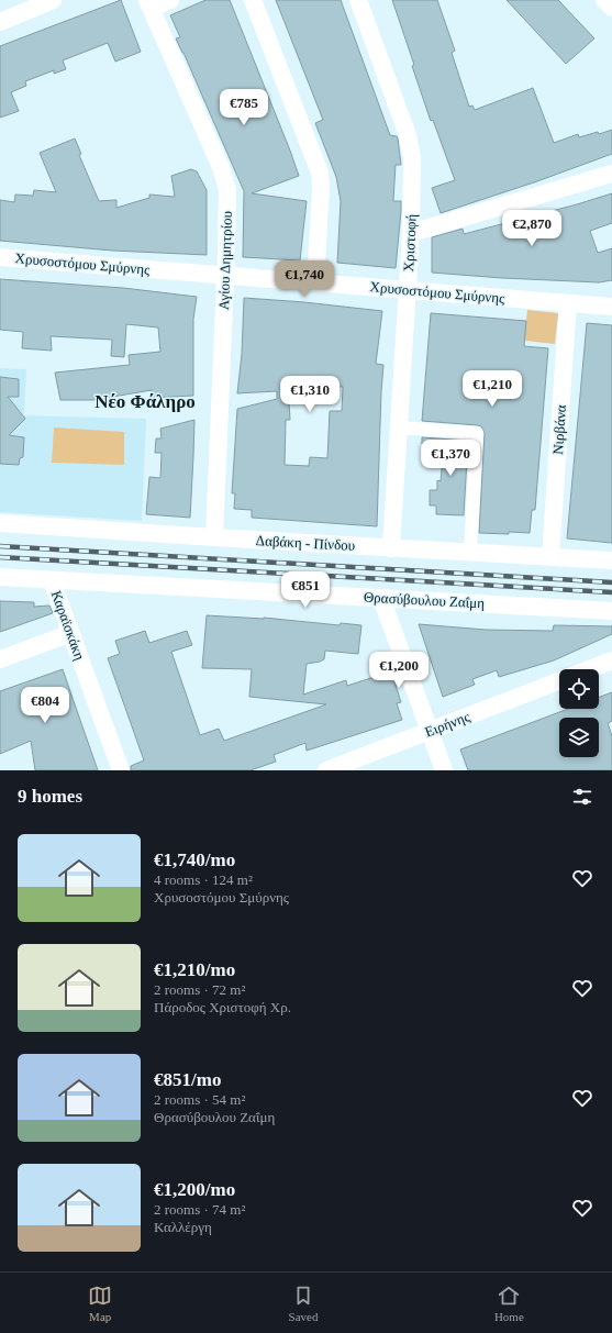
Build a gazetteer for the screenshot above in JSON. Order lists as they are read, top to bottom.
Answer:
{
  "streets": {
    "street": [
      "Χριστοφή",
      "Αγίου Δημητρίου",
      "Χρυσοστόμου Σμύρνης",
      "Νιρβάνα",
      "Δαβάκη - Πίνδου",
      "Θρασύβουλου Ζαΐμη",
      "Καραϊσκάκη",
      "Ειρήνης"
    ]
  },
  "crossings": [
    ["Χριστοφή", "Χρυσοστόμου Σμύρνης"],
    ["Χριστοφή", "Δαβάκη - Πίνδου"],
    ["Αγίου Δημητρίου", "Χρυσοστόμου Σμύρνης"],
    ["Αγίου Δημητρίου", "Δαβάκη - Πίνδου"],
    ["Χρυσοστόμου Σμύρνης", "Νιρβάνα"],
    ["Νιρβάνα", "Δαβάκη - Πίνδου"],
    ["Θρασύβουλου Ζαΐμη", "Καραϊσκάκη"]
  ],
  "districts": ["Νέο Φάληρο"],
  "page": {
    "price": [
      "€785",
      "€2,870",
      "€1,740",
      "€1,210",
      "€1,310",
      "€1,370",
      "€851",
      "€1,200",
      "€804"
    ],
    "heading": "9 homes",
    "list": [
      {
        "name": "€1,740/mo",
        "note": "4 rooms · 124 m² · Χρυσοστόμου Σμύρνης"
      },
      {
        "name": "€1,210/mo",
        "note": "2 rooms · 72 m² · Πάροδος Χριστοφή Χρ."
      },
      {
        "name": "€851/mo",
        "note": "2 rooms · 54 m² · Θρασύβουλου Ζαΐμη"
      },
      {
        "name": "€1,200/mo",
        "note": "2 rooms · 74 m² · Καλλέργη"
      }
    ],
    "tabs": ["Map", "Saved", "Home"]
  }
}
